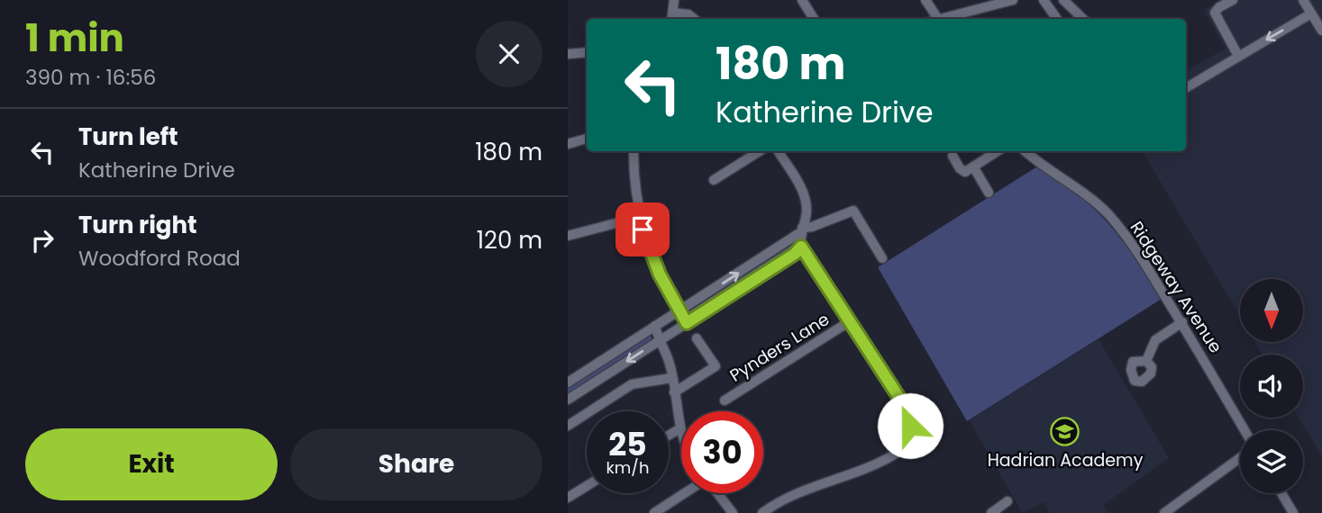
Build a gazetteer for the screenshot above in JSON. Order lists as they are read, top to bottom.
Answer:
{
  "streets": {
    "street": ["Ridgeway Avenue", "Pynders Lane"]
  },
  "places": {
    "school or university": ["Hadrian Academy"]
  },
  "north": "bottom",
  "page": {
    "heading": ["1 min", "390 m · 16:56"],
    "turn": ["180 m", "Katherine Drive"],
    "list": [
      {
        "name": "Turn left",
        "note": "Katherine Drive",
        "value": "180 m"
      },
      {
        "name": "Turn right",
        "note": "Woodford Road",
        "value": "120 m"
      }
    ],
    "speed": "25 km/h",
    "limit": "30",
    "buttons": ["Exit", "Share"]
  }
}
